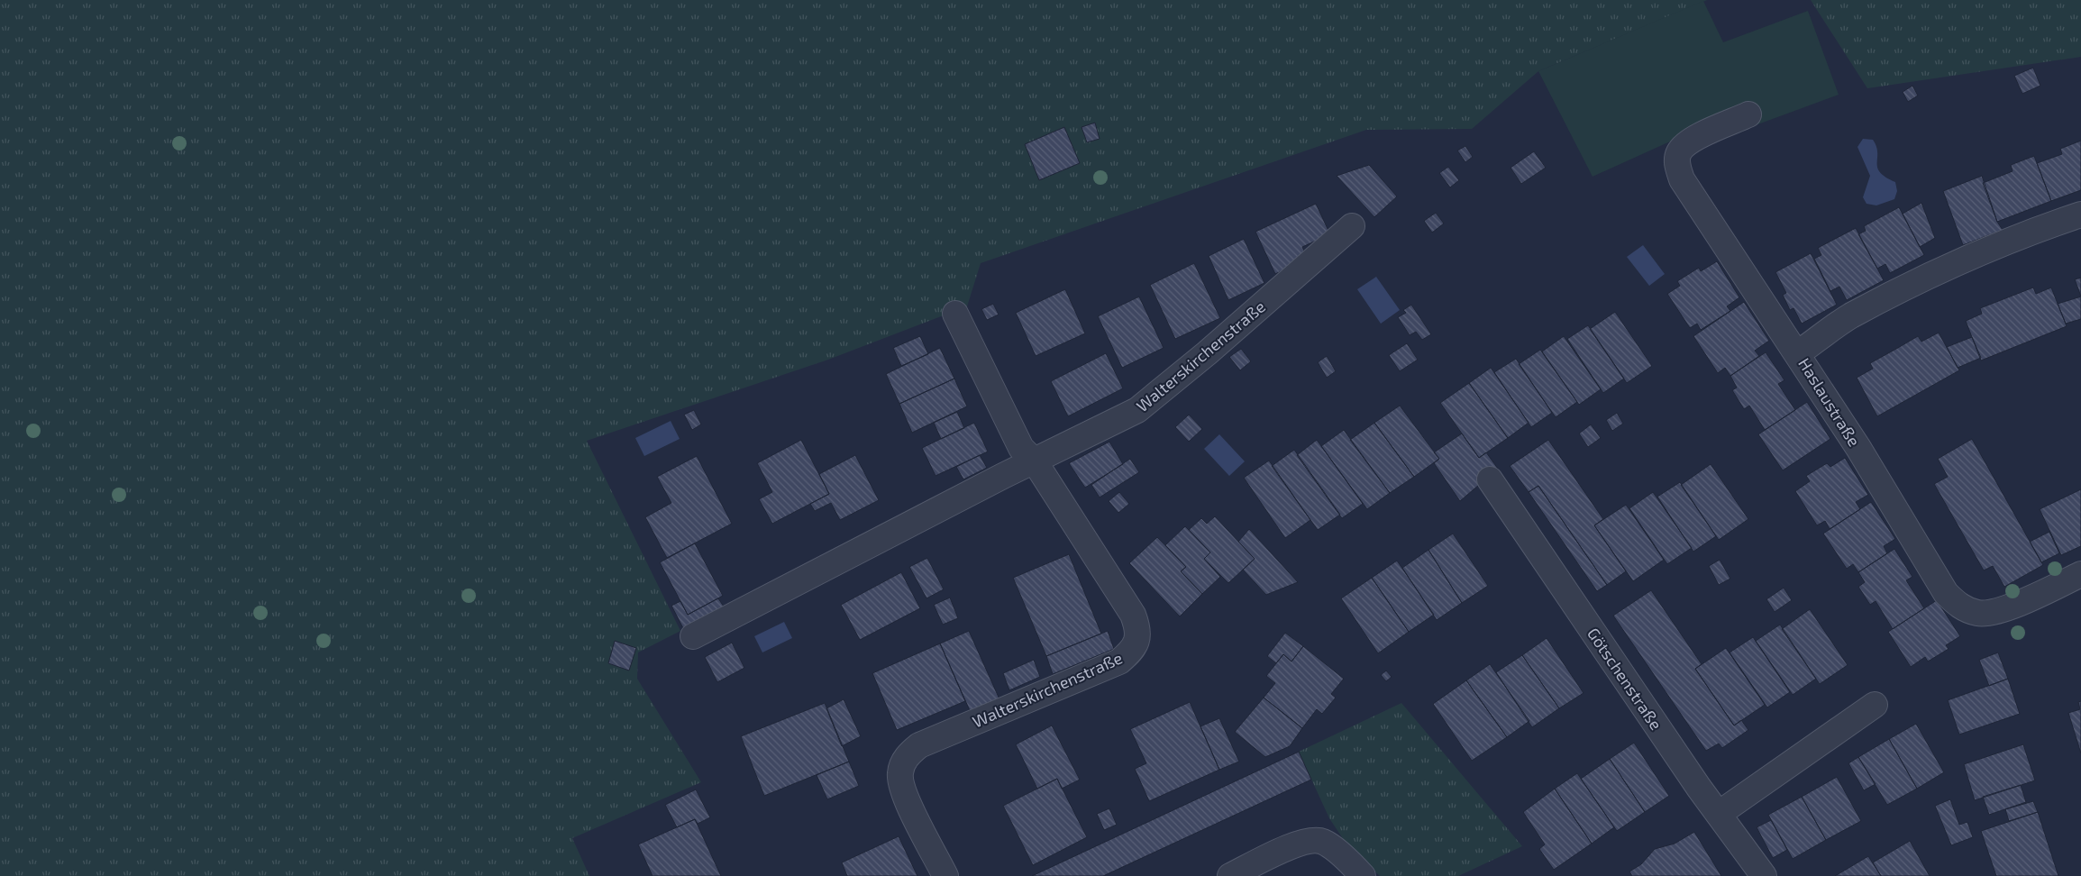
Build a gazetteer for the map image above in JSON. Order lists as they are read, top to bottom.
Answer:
{
  "streets": {
    "street": ["Walterskirchenstraße", "Haslaustraße", "Götschenstraße"]
  }
}
